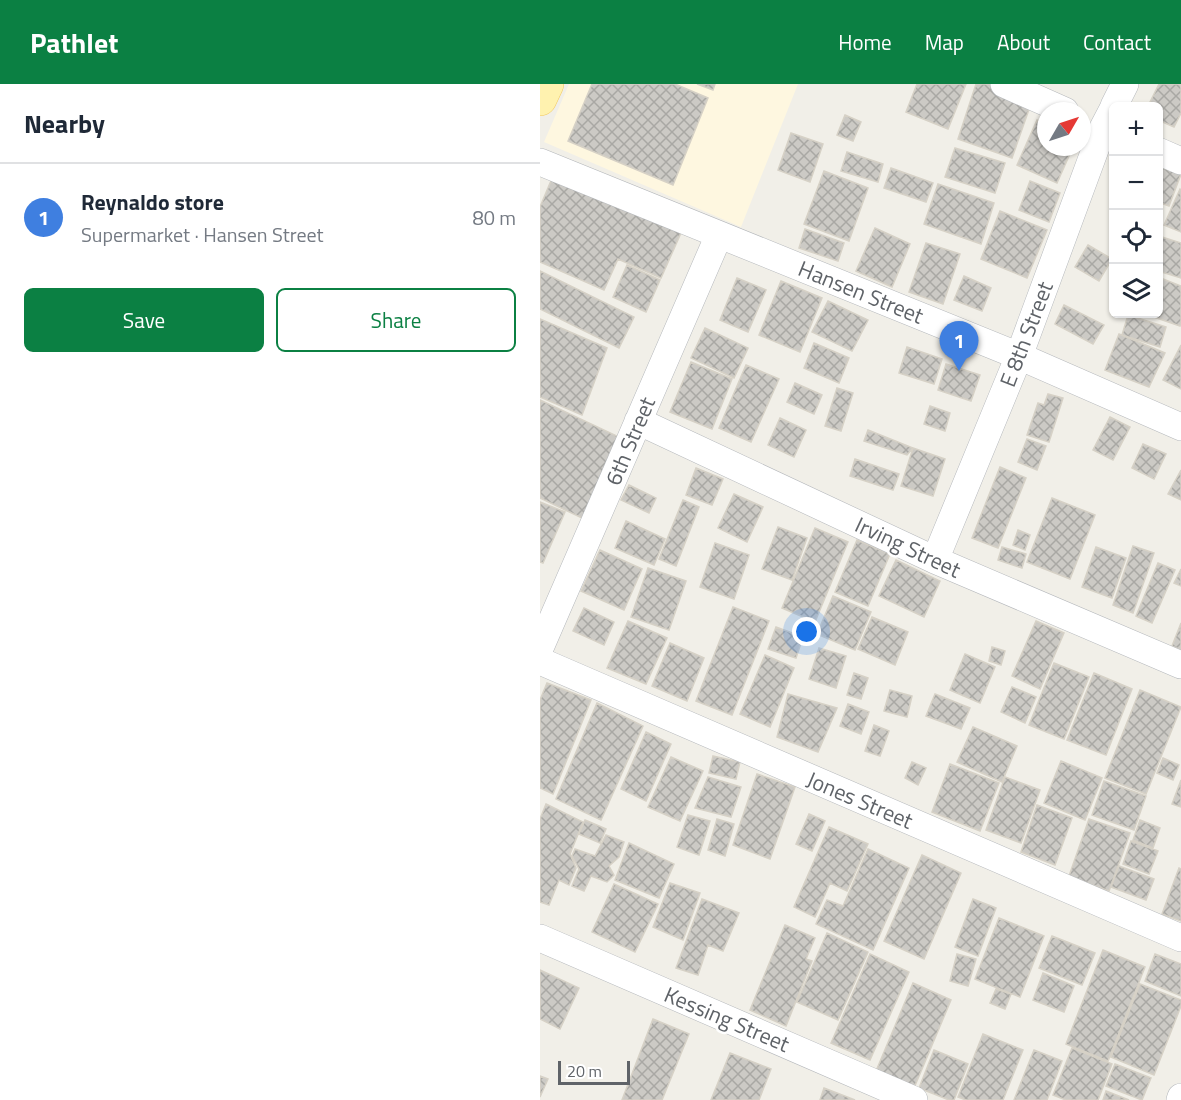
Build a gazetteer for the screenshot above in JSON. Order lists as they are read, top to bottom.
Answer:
{
  "streets": {
    "street": [
      "Hansen Street",
      "E 8th Street",
      "6th Street",
      "Irving Street",
      "Jones Street",
      "Kessing Street"
    ]
  },
  "crossings": [
    ["Hansen Street", "E 8th Street"],
    ["Hansen Street", "6th Street"],
    ["E 8th Street", "Irving Street"],
    ["6th Street", "Irving Street"]
  ],
  "scale_bar": "20 m",
  "north": "top right",
  "page": {
    "header": "Pathlet",
    "nav": [
      "Home",
      "Map",
      "About",
      "Contact"
    ],
    "heading": "Nearby",
    "map_buttons": ["+", "−"],
    "list": [
      {
        "mark": "1",
        "name": "Reynaldo store",
        "note": "Supermarket · Hansen Street",
        "value": "80 m"
      }
    ],
    "buttons": ["Save", "Share"],
    "pins": "1",
    "scale": "20 m"
  }
}
